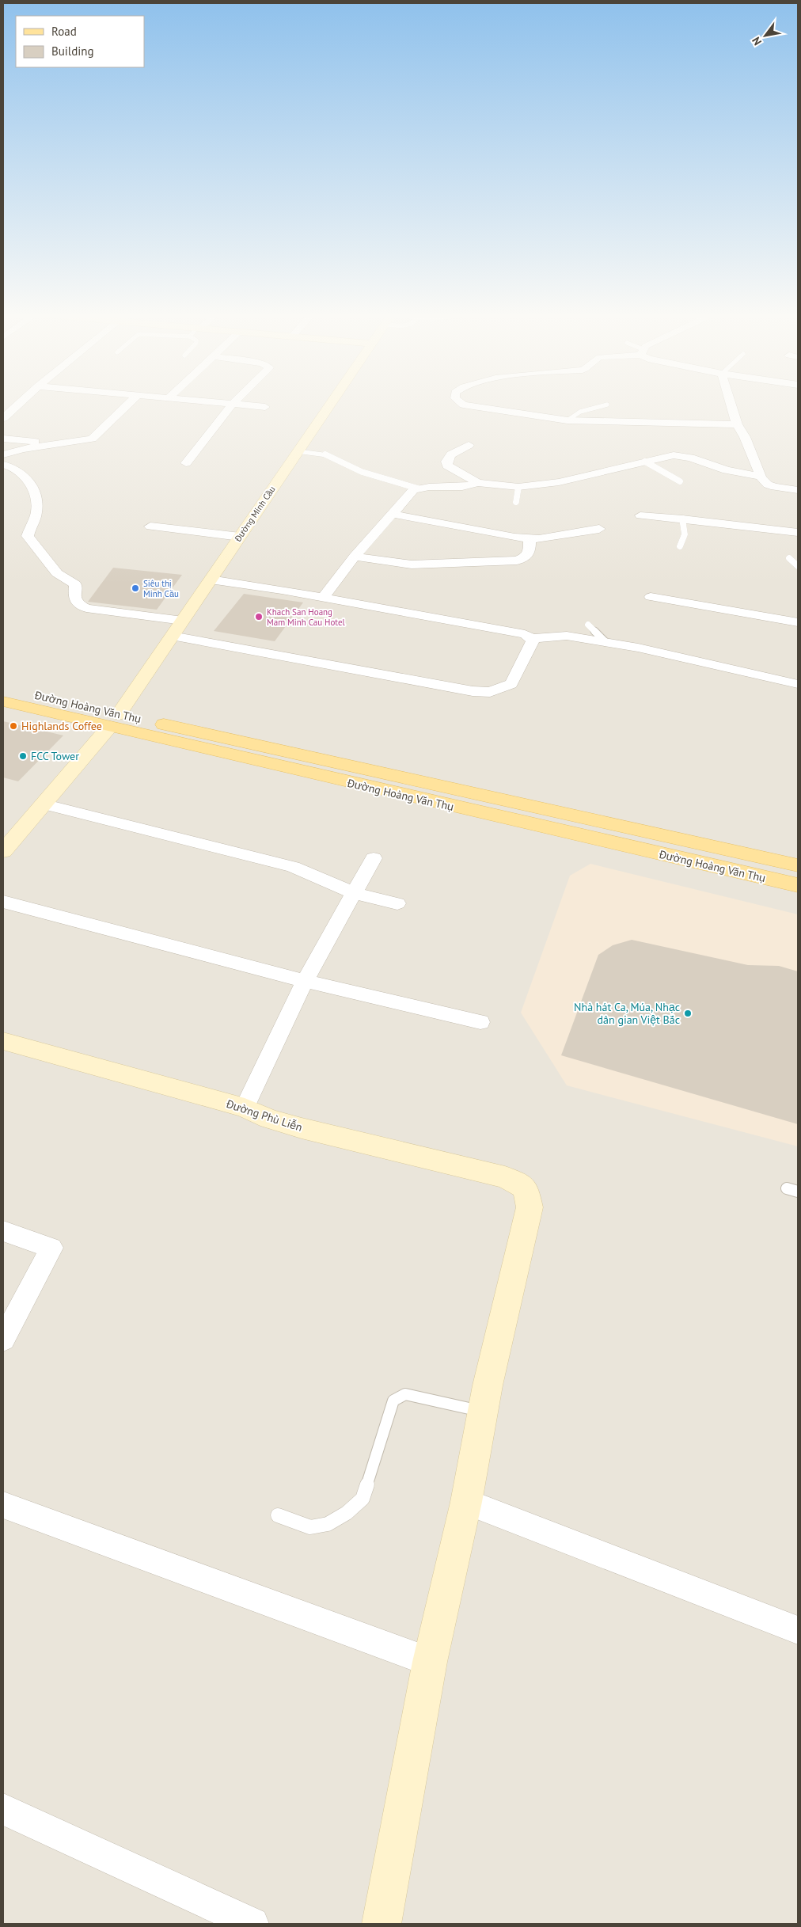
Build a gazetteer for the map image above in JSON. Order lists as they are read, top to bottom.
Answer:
{
  "streets": {
    "main road": ["Đường Hoàng Văn Thụ"],
    "street": ["Đường Minh Cầu", "Đường Phù Liễn"]
  },
  "crossings": [
    ["Đường Minh Cầu", "Đường Hoàng Văn Thụ"]
  ],
  "places": [
    "Siêu thị Minh Cầu",
    "Khach San Hoang Mam Minh Cau Hotel",
    "Highlands Coffee",
    "FCC Tower",
    "Nhà hát Ca, Múa, Nhạc dân gian Việt Bắc"
  ],
  "legend": ["Road", "Building"],
  "north": "bottom left"
}
